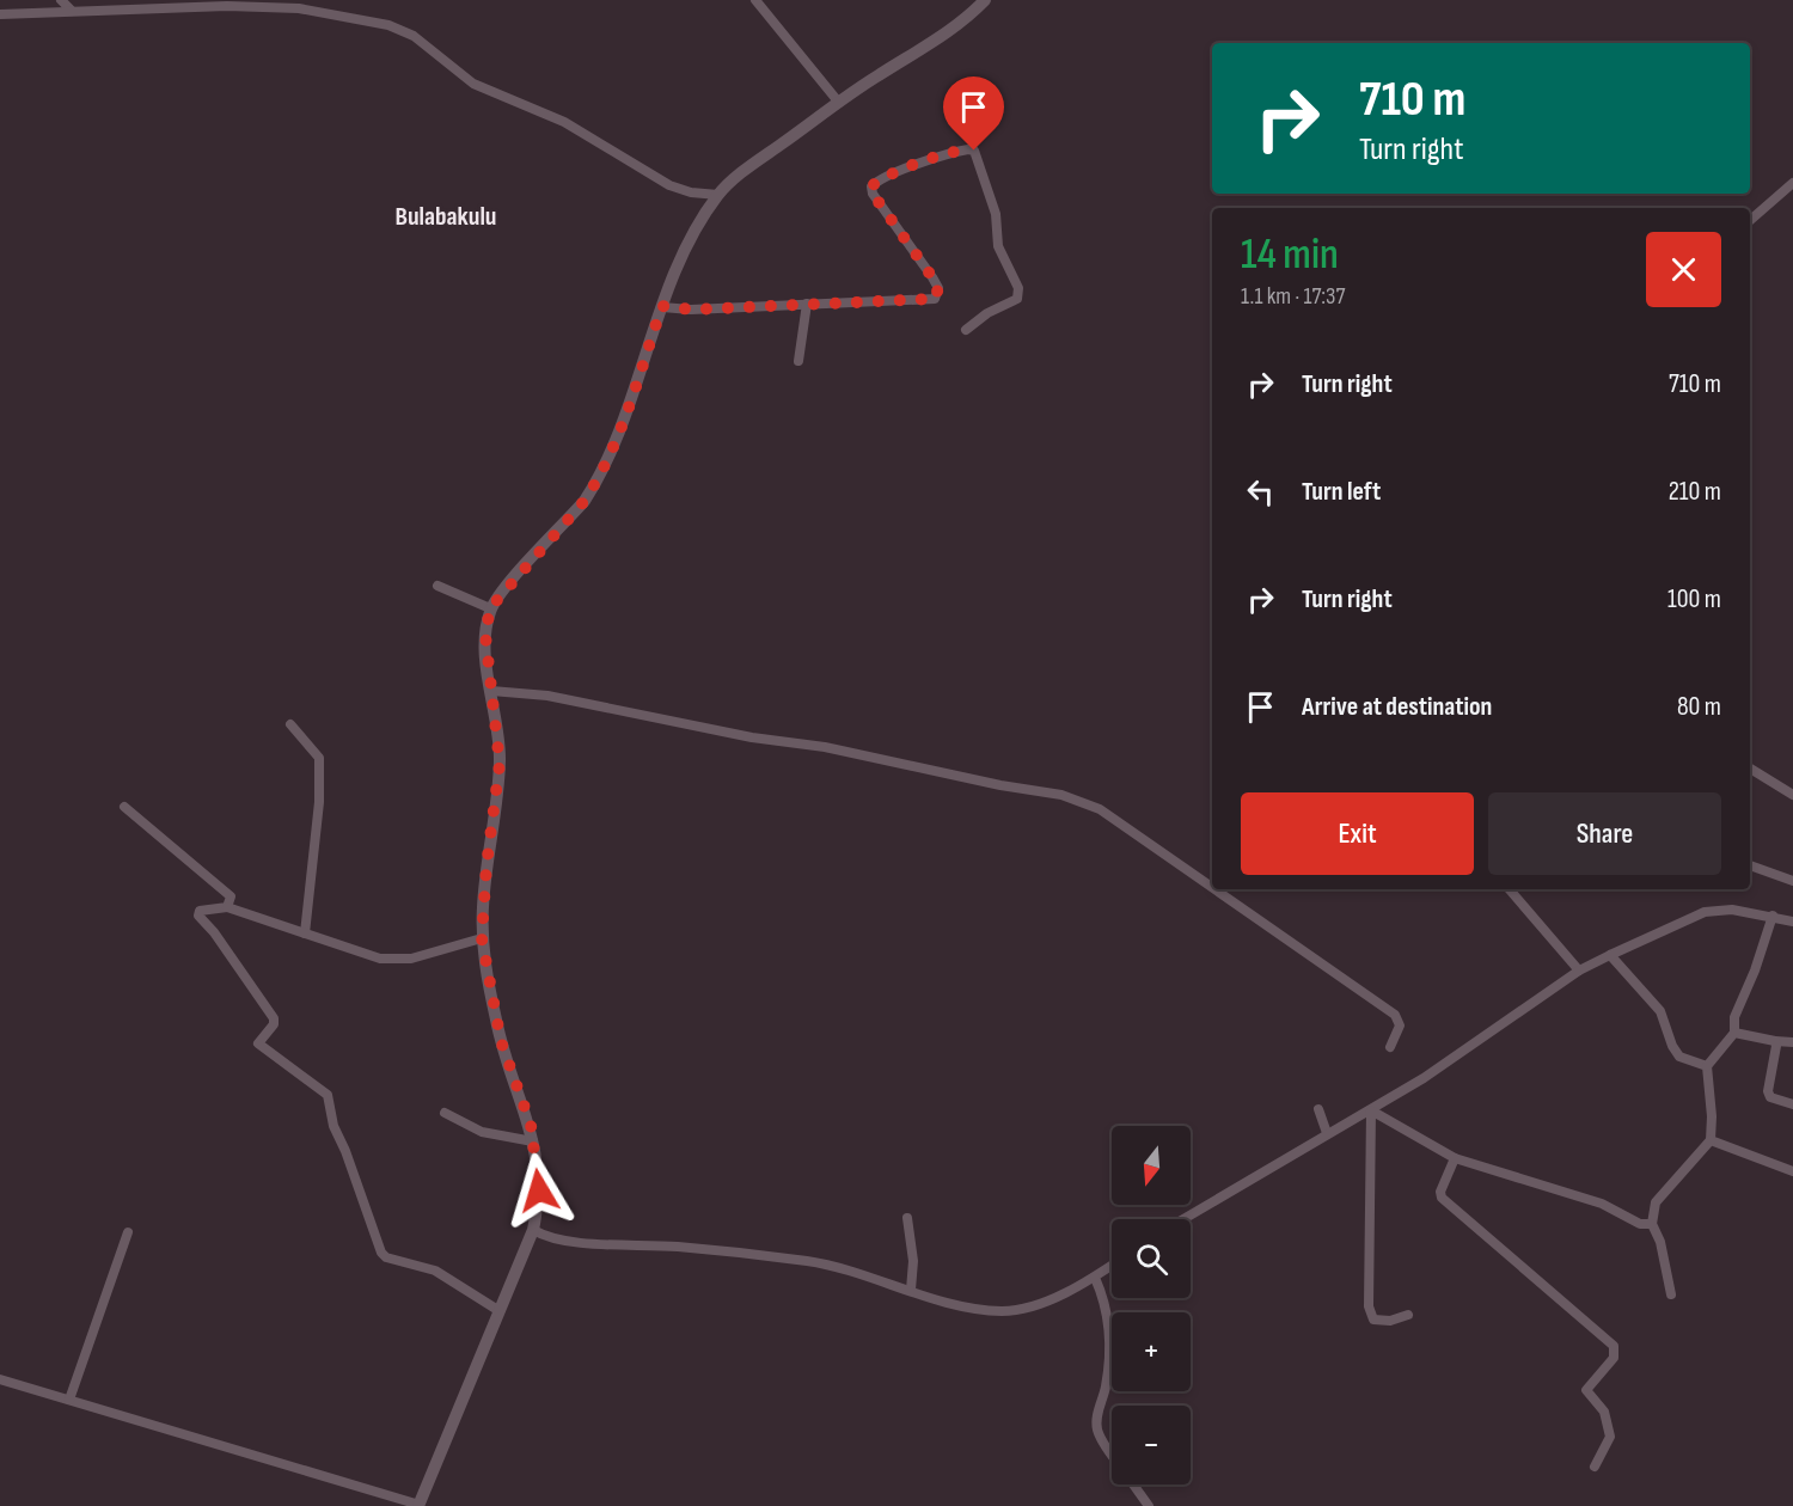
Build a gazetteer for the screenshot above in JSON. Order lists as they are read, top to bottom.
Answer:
{
  "districts": ["Bulabakulu"],
  "north": "bottom",
  "page": {
    "turn": ["710 m", "Turn right"],
    "heading": ["14 min", "1.1 km · 17:37"],
    "list": [
      {
        "name": "Turn right",
        "value": "710 m"
      },
      {
        "name": "Turn left",
        "value": "210 m"
      },
      {
        "name": "Turn right",
        "value": "100 m"
      },
      {
        "name": "Arrive at destination",
        "value": "80 m"
      }
    ],
    "buttons": ["Exit", "Share"],
    "map_buttons": ["+", "−"]
  }
}
